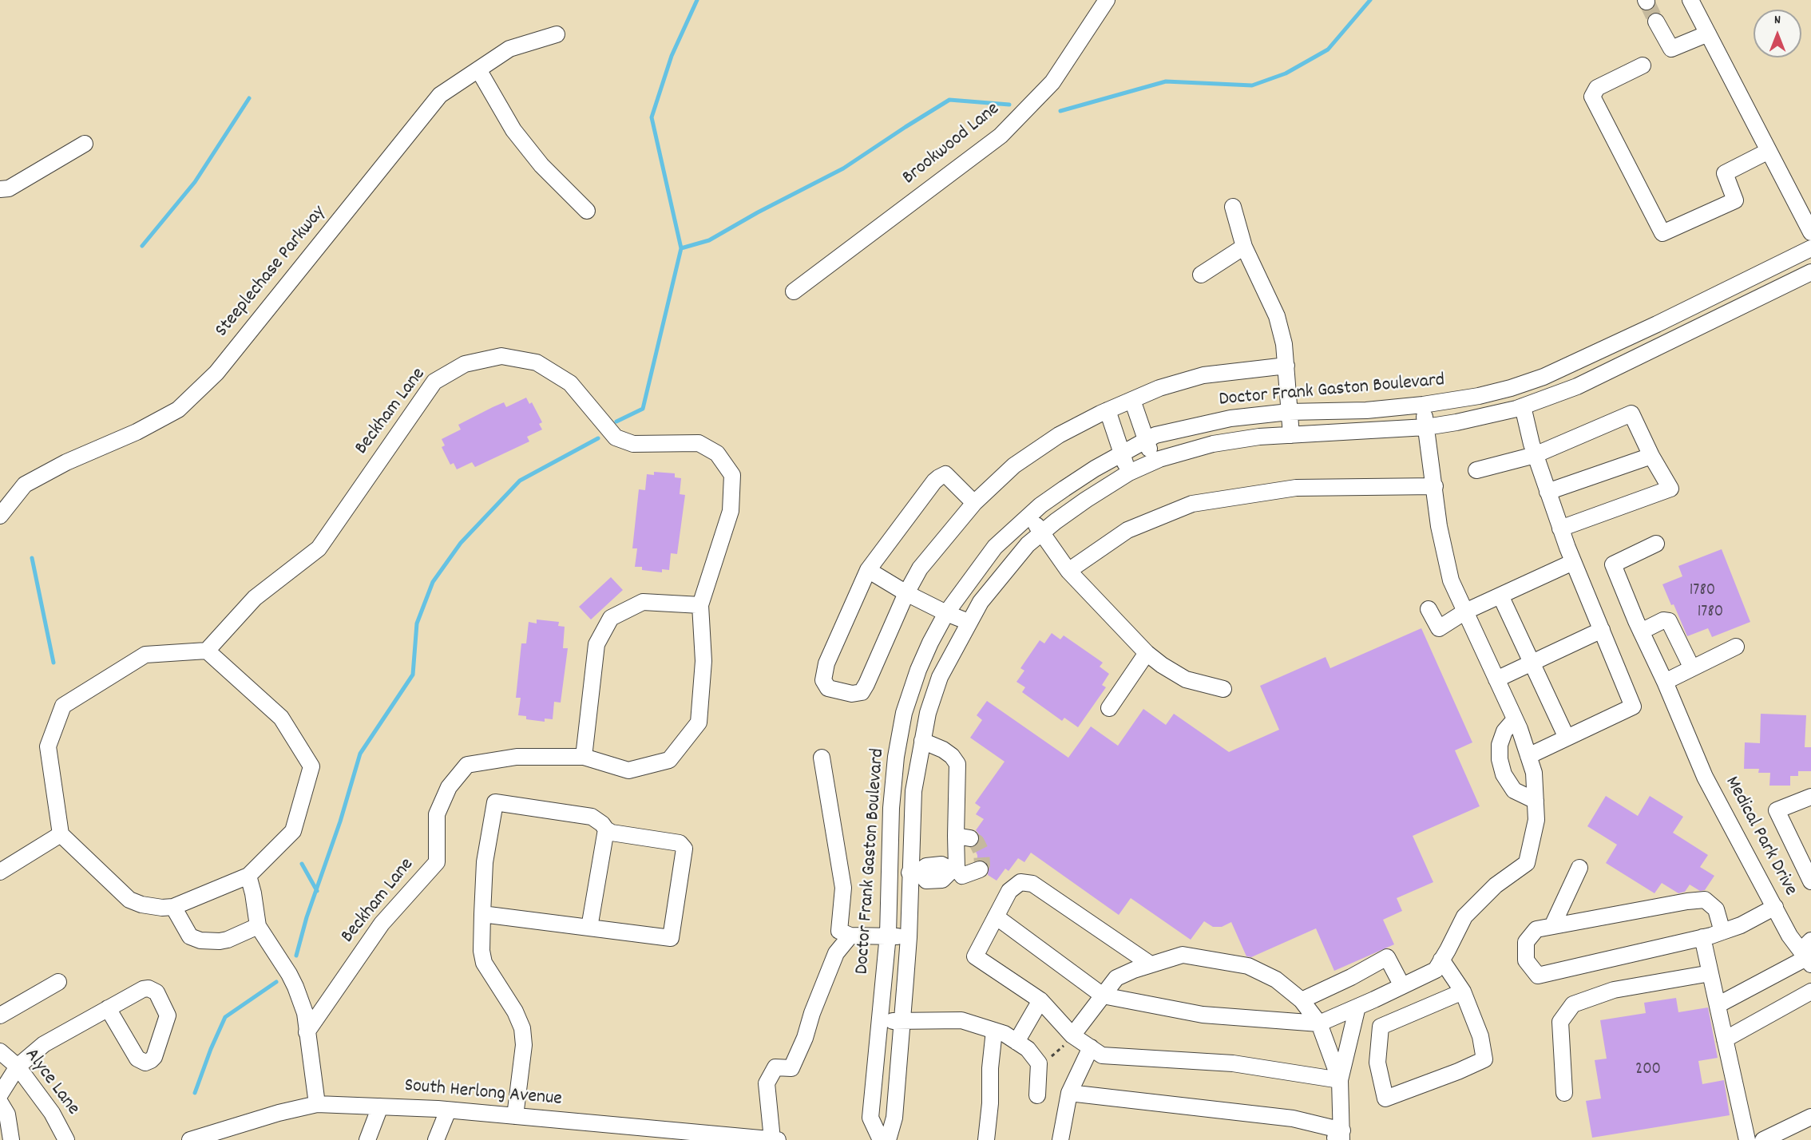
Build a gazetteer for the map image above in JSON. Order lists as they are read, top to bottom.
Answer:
{
  "streets": {
    "street": [
      "Brookwood Lane",
      "Steeplechase Parkway",
      "Doctor Frank Gaston Boulevard",
      "Beckham Lane",
      "Medical Park Drive",
      "Alyce Lane",
      "South Herlong Avenue"
    ]
  },
  "house_numbers": ["1780", "1780", "200"],
  "north": "top"
}
